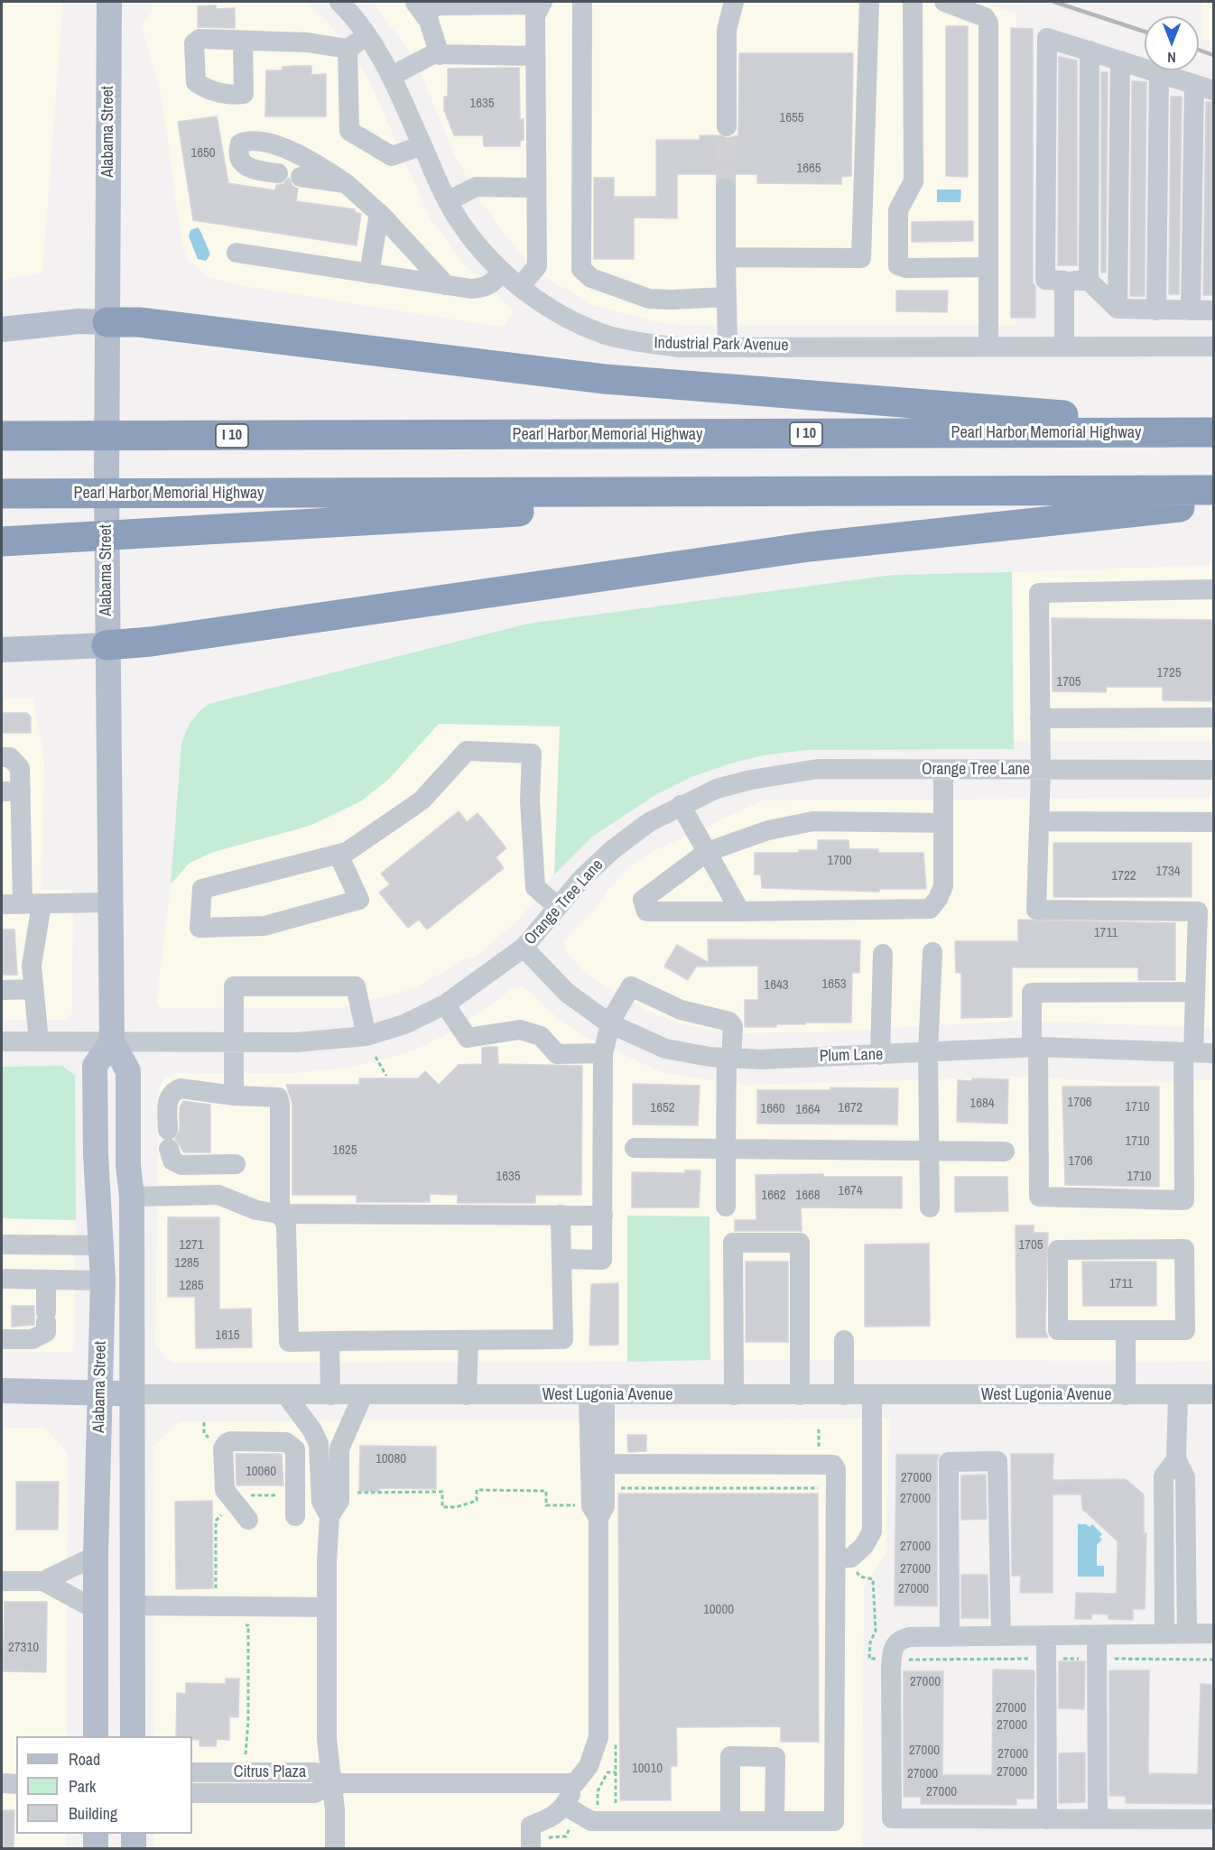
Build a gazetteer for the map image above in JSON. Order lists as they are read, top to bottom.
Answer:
{
  "streets": {
    "highway": ["Pearl Harbor Memorial Highway", "I 10"],
    "main road": ["Alabama Street", "West Lugonia Avenue"],
    "street": [
      "Industrial Park Avenue",
      "Orange Tree Lane",
      "Plum Lane",
      "Citrus Plaza"
    ]
  },
  "crossings": [
    ["Alabama Street", "Orange Tree Lane"],
    ["Alabama Street", "West Lugonia Avenue"],
    ["Orange Tree Lane", "Plum Lane"]
  ],
  "house_numbers": [
    "1635",
    "1655",
    "1650",
    "1665",
    "1725",
    "1705",
    "1700",
    "1734",
    "1722",
    "1711",
    "1653",
    "1643",
    "1706",
    "1684",
    "1710",
    "1652",
    "1672",
    "1660",
    "1664",
    "1710",
    "1625",
    "1706",
    "1635",
    "1710",
    "1674",
    "1662",
    "1668",
    "1271",
    "1705",
    "1285",
    "1711",
    "1285",
    "1615",
    "10080",
    "10060",
    "27000",
    "27000",
    "27000",
    "27000",
    "27000",
    "10000",
    "27310",
    "27000",
    "27000",
    "27000",
    "27000",
    "27000",
    "10010",
    "27000",
    "27000",
    "27000"
  ],
  "legend": ["Road", "Park", "Building"],
  "north": "bottom"
}
